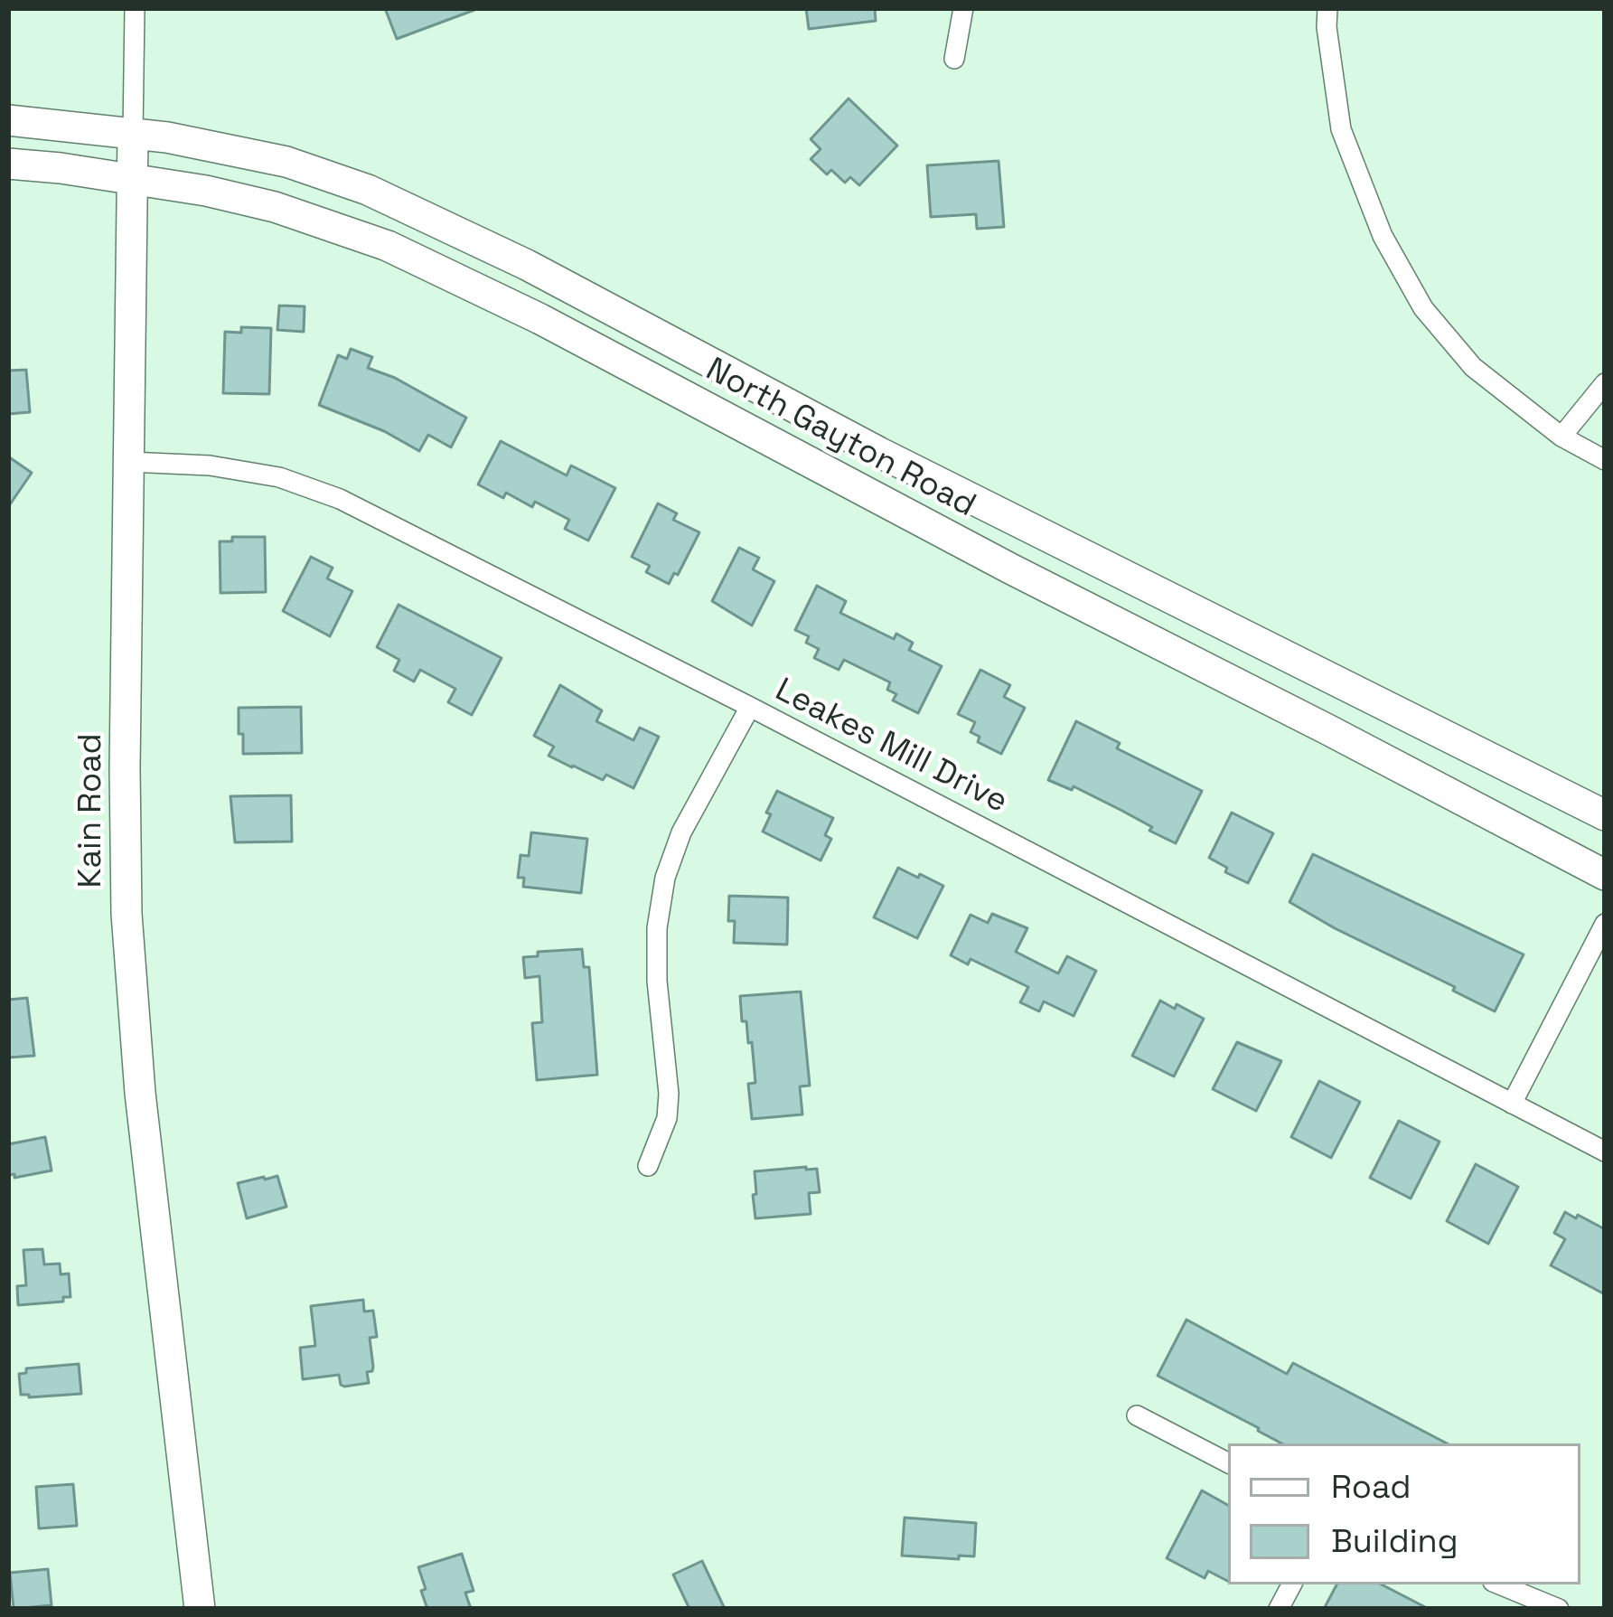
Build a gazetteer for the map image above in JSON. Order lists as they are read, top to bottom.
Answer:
{
  "streets": {
    "main road": ["North Gayton Road", "Kain Road"],
    "street": ["Leakes Mill Drive"]
  },
  "crossings": [
    ["North Gayton Road", "Kain Road"],
    ["Leakes Mill Drive", "Kain Road"]
  ],
  "legend": ["Road", "Building"]
}
